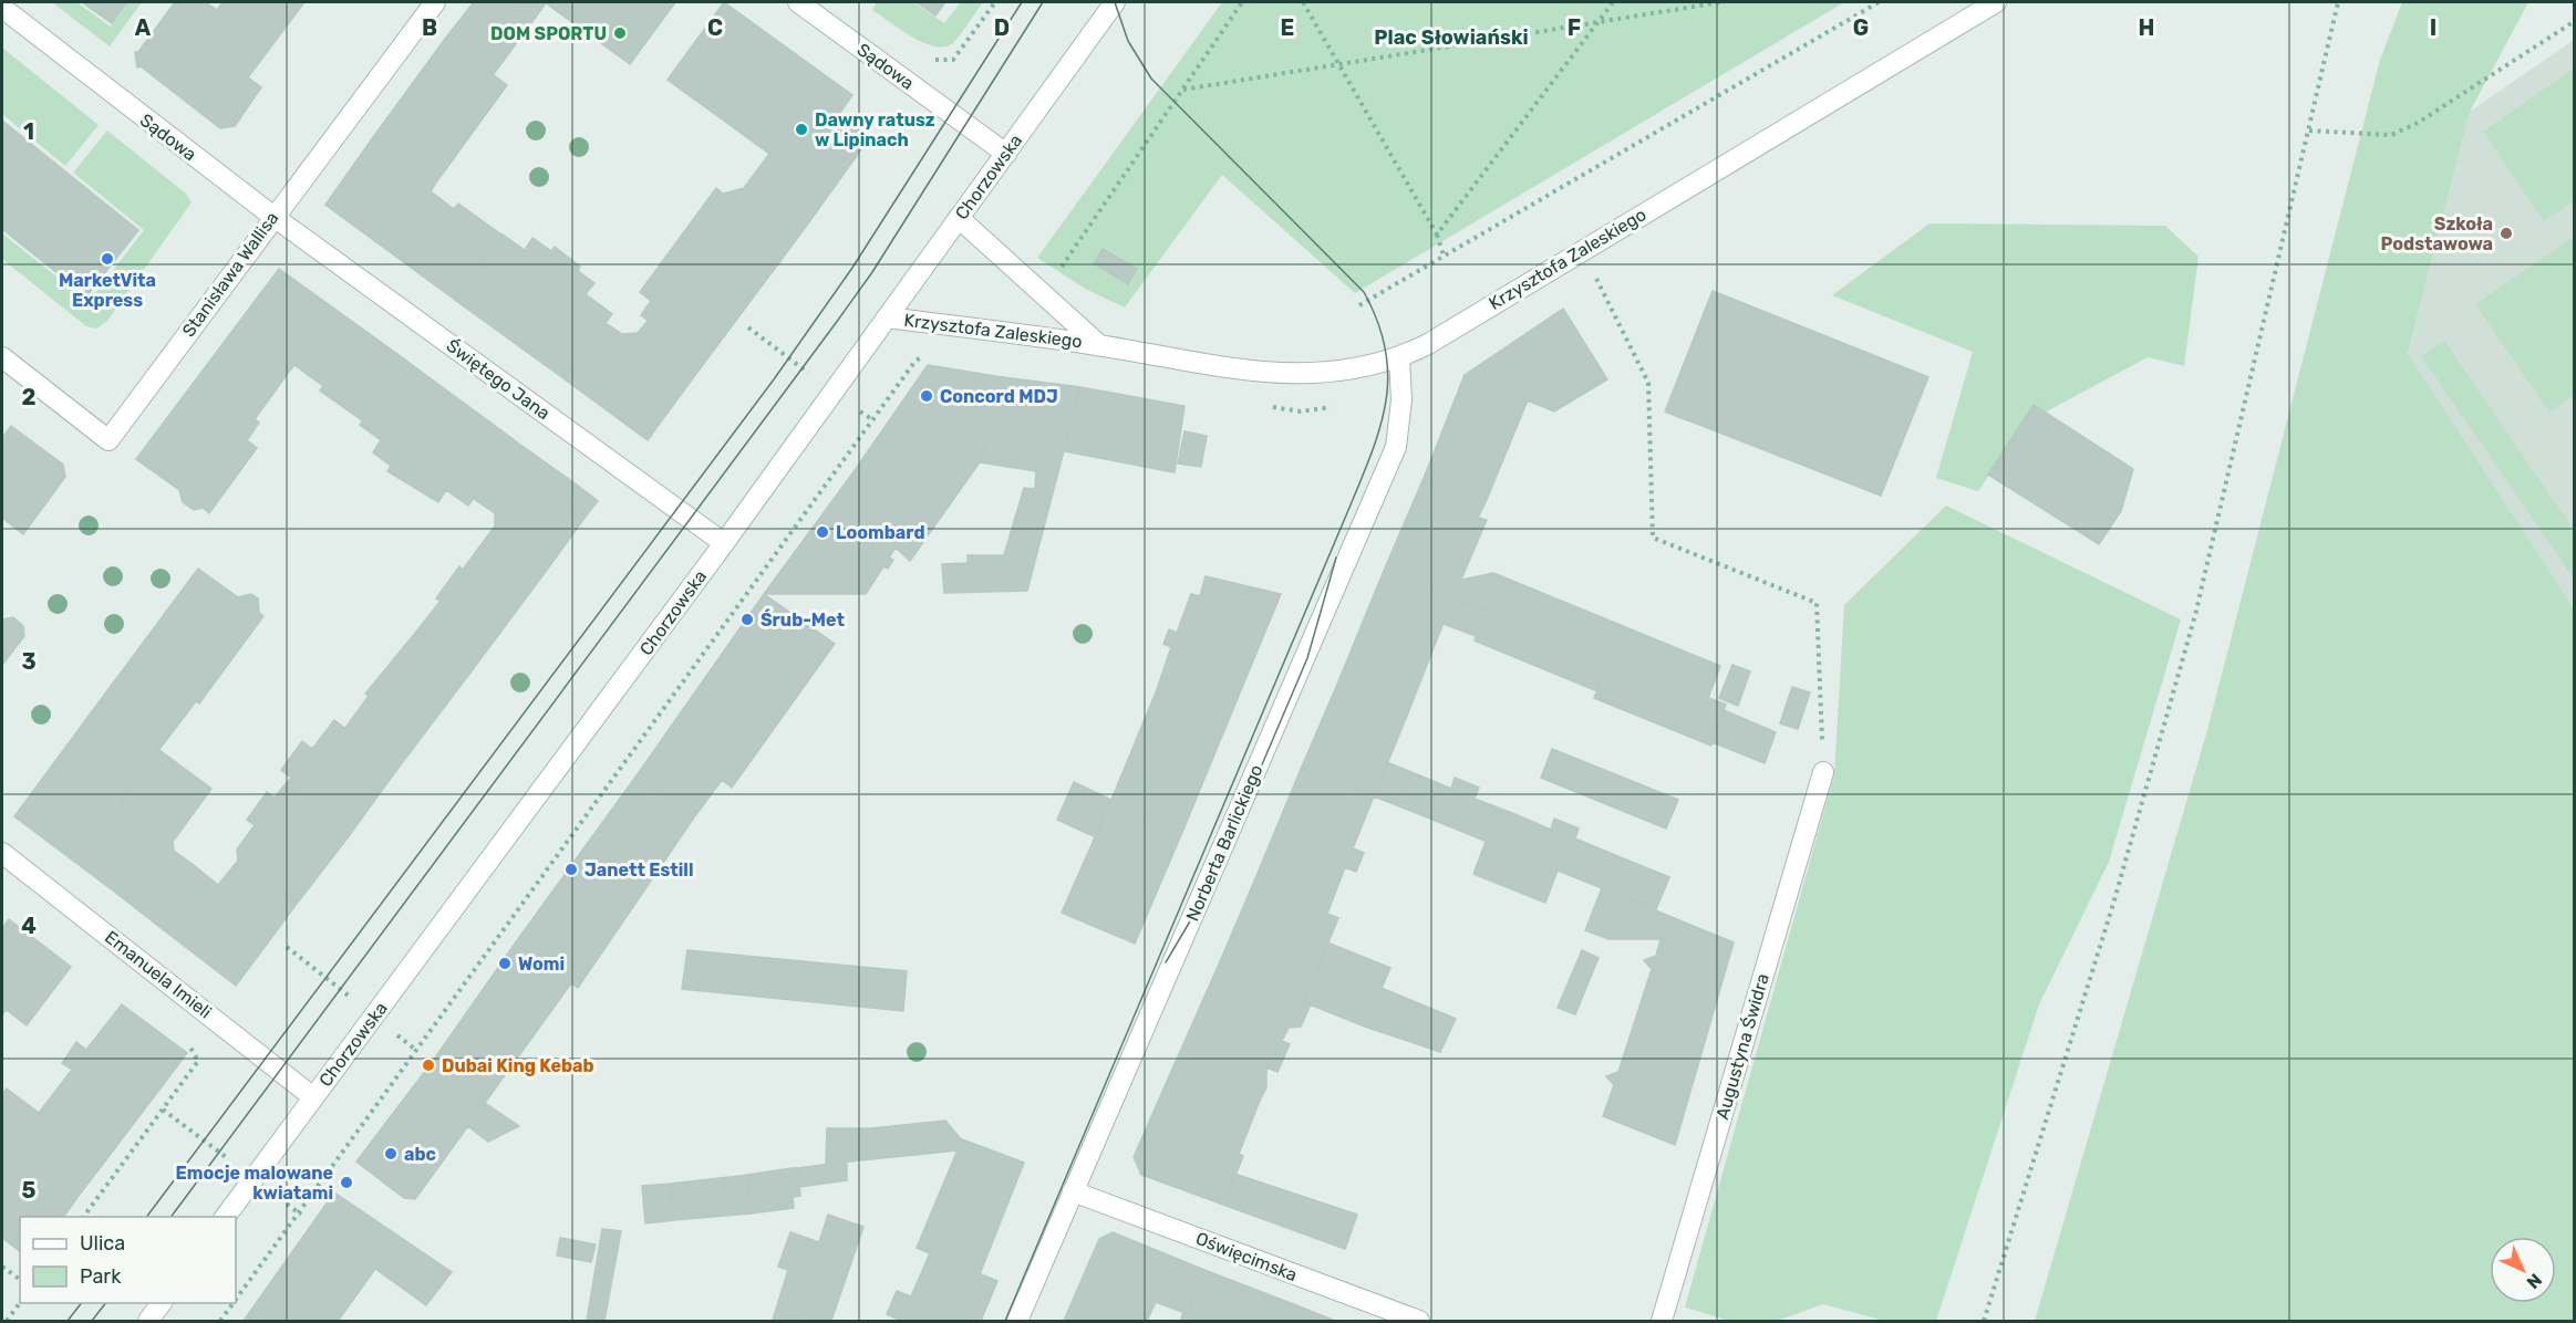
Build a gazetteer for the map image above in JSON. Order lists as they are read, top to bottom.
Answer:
{
  "streets": {
    "street": [
      "Sądowa",
      "Chorzowska",
      "Krzysztofa Zaleskiego",
      "Stanisława Wallisa",
      "Świętego Jana",
      "Norberta Barlickiego",
      "Emanuela Imieli",
      "Augustyna Świdra",
      "Oświęcimska"
    ]
  },
  "crossings": [
    ["Sądowa", "Chorzowska"],
    ["Sądowa", "Stanisława Wallisa"],
    ["Sądowa", "Świętego Jana"],
    ["Chorzowska", "Krzysztofa Zaleskiego"],
    ["Chorzowska", "Świętego Jana"],
    ["Chorzowska", "Emanuela Imieli"],
    ["Krzysztofa Zaleskiego", "Norberta Barlickiego"],
    ["Stanisława Wallisa", "Świętego Jana"],
    ["Norberta Barlickiego", "Oświęcimska"]
  ],
  "districts": ["Plac Słowiański"],
  "places": [
    "DOM SPORTU",
    "Dawny ratusz w Lipinach",
    "Szkoła Podstawowa",
    "MarketVita Express",
    "Concord MDJ",
    "Loombard",
    "Śrub-Met",
    "Janett Estill",
    "Womi",
    "Dubai King Kebab",
    "abc",
    "Emocje malowane kwiatami"
  ],
  "legend": ["Ulica", "Park"],
  "north": "bottom right",
  "grid": {
    "columns": [
      "A",
      "B",
      "C",
      "D",
      "E",
      "F",
      "G",
      "H",
      "I"
    ],
    "rows": [
      "1",
      "2",
      "3",
      "4",
      "5"
    ]
  }
}
